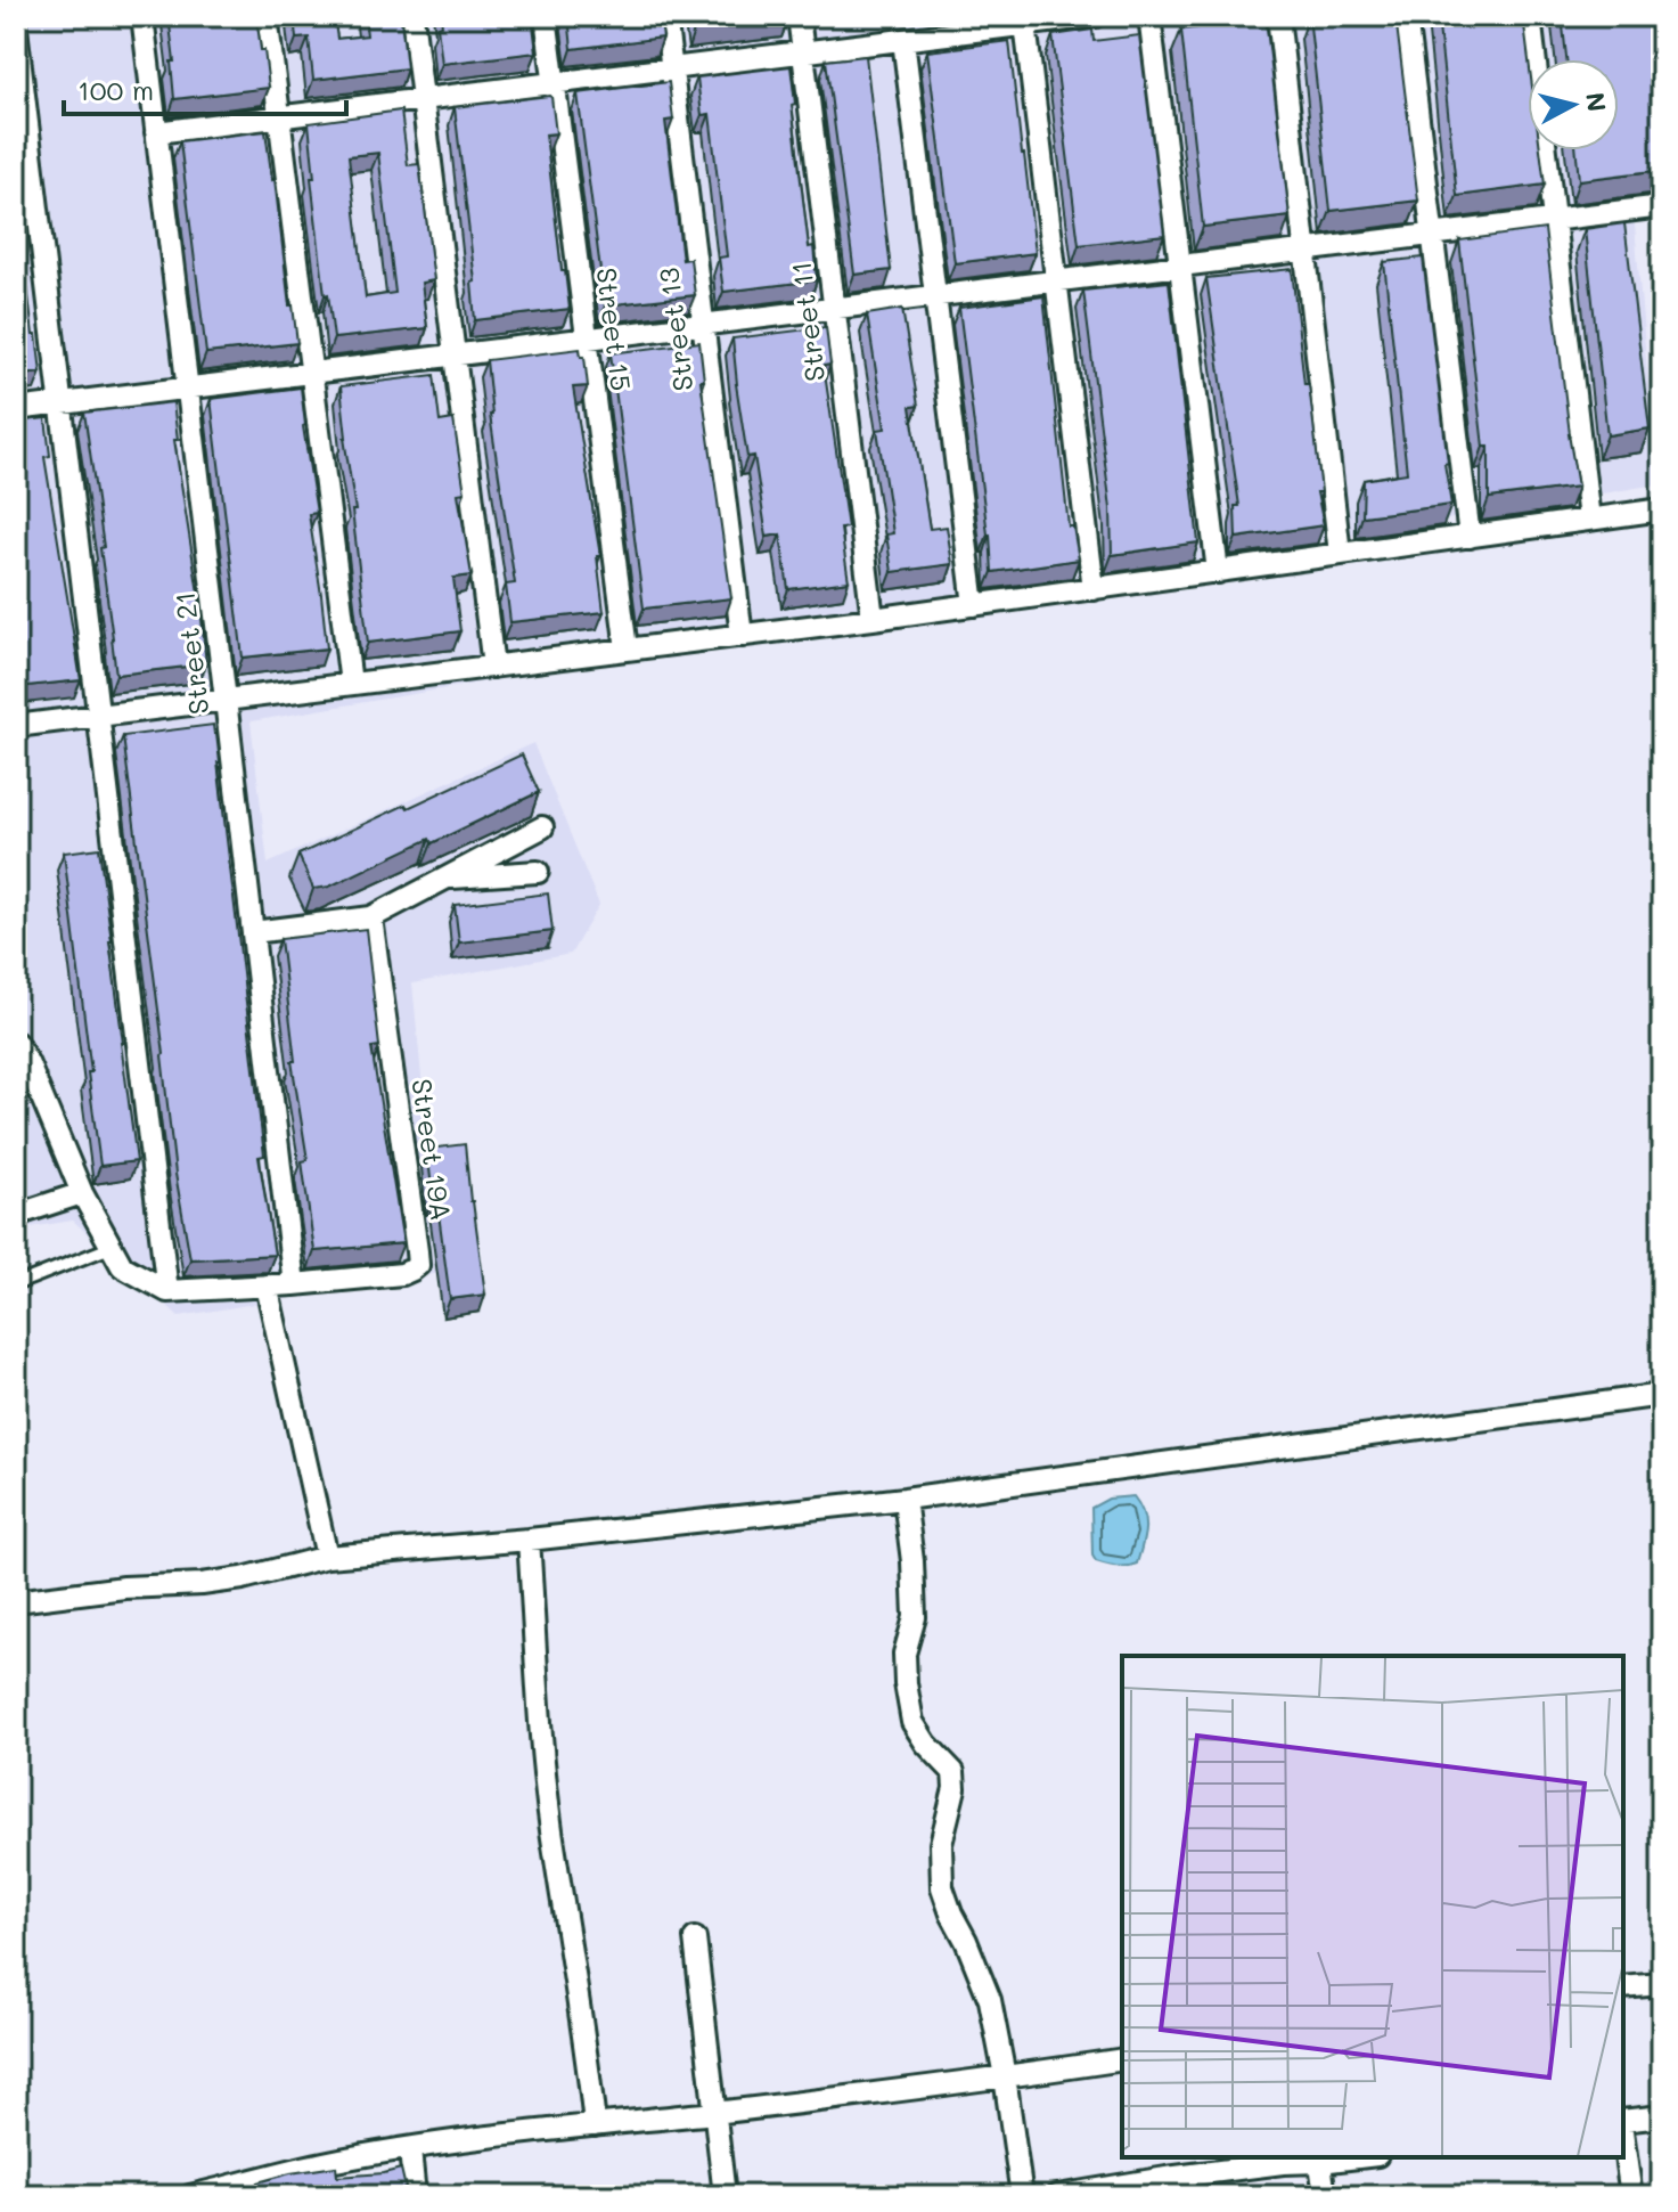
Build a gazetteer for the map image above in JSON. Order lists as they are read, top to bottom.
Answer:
{
  "streets": {
    "street": [
      "Street 11",
      "Street 15",
      "Street 13",
      "Street 21",
      "Street 19A"
    ]
  },
  "crossings": [
    ["Street 21", "Street 19A"]
  ],
  "scale_bar": "100 m",
  "north": "right"
}
